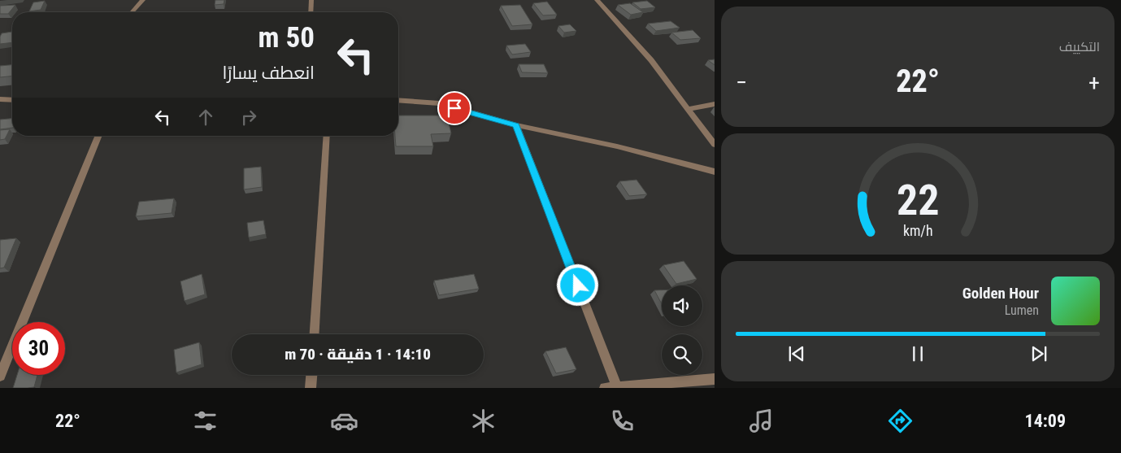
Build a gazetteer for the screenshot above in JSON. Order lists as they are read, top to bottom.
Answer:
{
  "page": {
    "tile": "التكييف",
    "turn": ["50 m", "انعطف يسارًا"],
    "heat": ["−", "22°", "+"],
    "song": ["Golden Hour", "Lumen"],
    "limit": "30",
    "trip": "14:10 · 1 دقيقة · 70 m",
    "tabs": ["14:09", "22°"],
    "gauge": ["22", "km/h"]
  }
}
